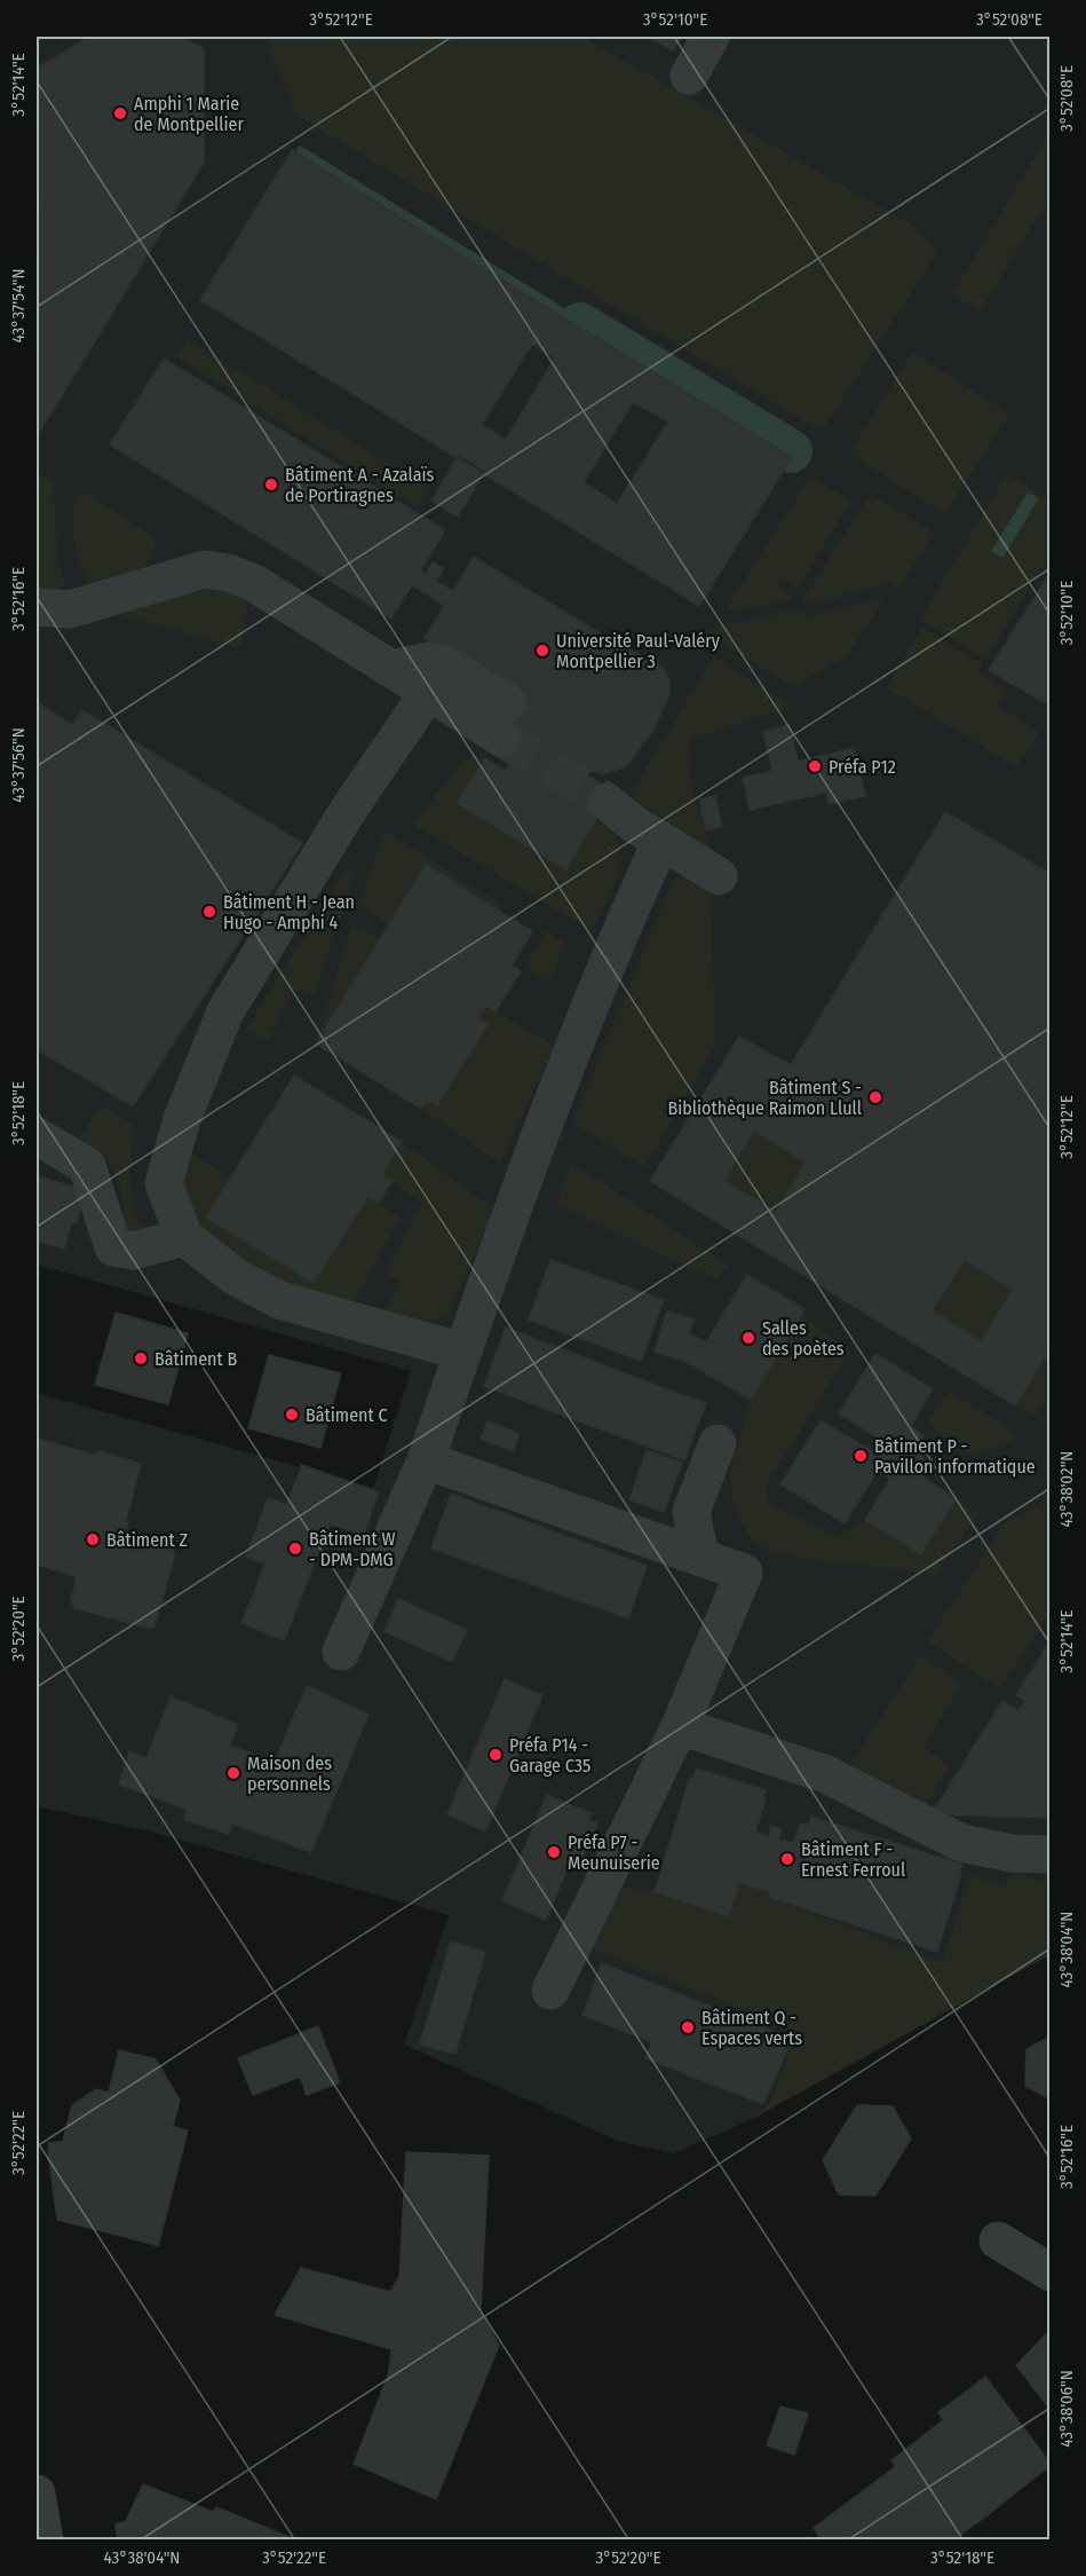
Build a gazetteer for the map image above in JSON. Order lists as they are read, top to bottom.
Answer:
{
  "places": [
    "Amphi 1 Marie de Montpellier",
    "Bâtiment A - Azalaïs de Portiragnes",
    "Université Paul-Valéry Montpellier 3",
    "Préfa P12",
    "Bâtiment H - Jean Hugo - Amphi 4",
    "Bâtiment S - Bibliothèque Raimon Llull",
    "Salles des poètes",
    "Bâtiment B",
    "Bâtiment C",
    "Bâtiment P - Pavillon informatique",
    "Bâtiment Z",
    "Bâtiment W - DPM-DMG",
    "Préfa P14 - Garage C35",
    "Maison des personnels",
    "Préfa P7 - Meunuiserie",
    "Bâtiment F - Ernest Ferroul",
    "Bâtiment Q - Espaces verts"
  ],
  "coordinates": [
    "3°52'12\"E",
    "3°52'10\"E",
    "3°52'08\"E",
    "3°52'14\"E",
    "43°37'54\"N",
    "3°52'16\"E",
    "43°37'56\"N",
    "3°52'18\"E",
    "43°38'02\"N",
    "3°52'20\"E",
    "43°38'04\"N",
    "3°52'22\"E",
    "43°38'06\"N"
  ]
}
